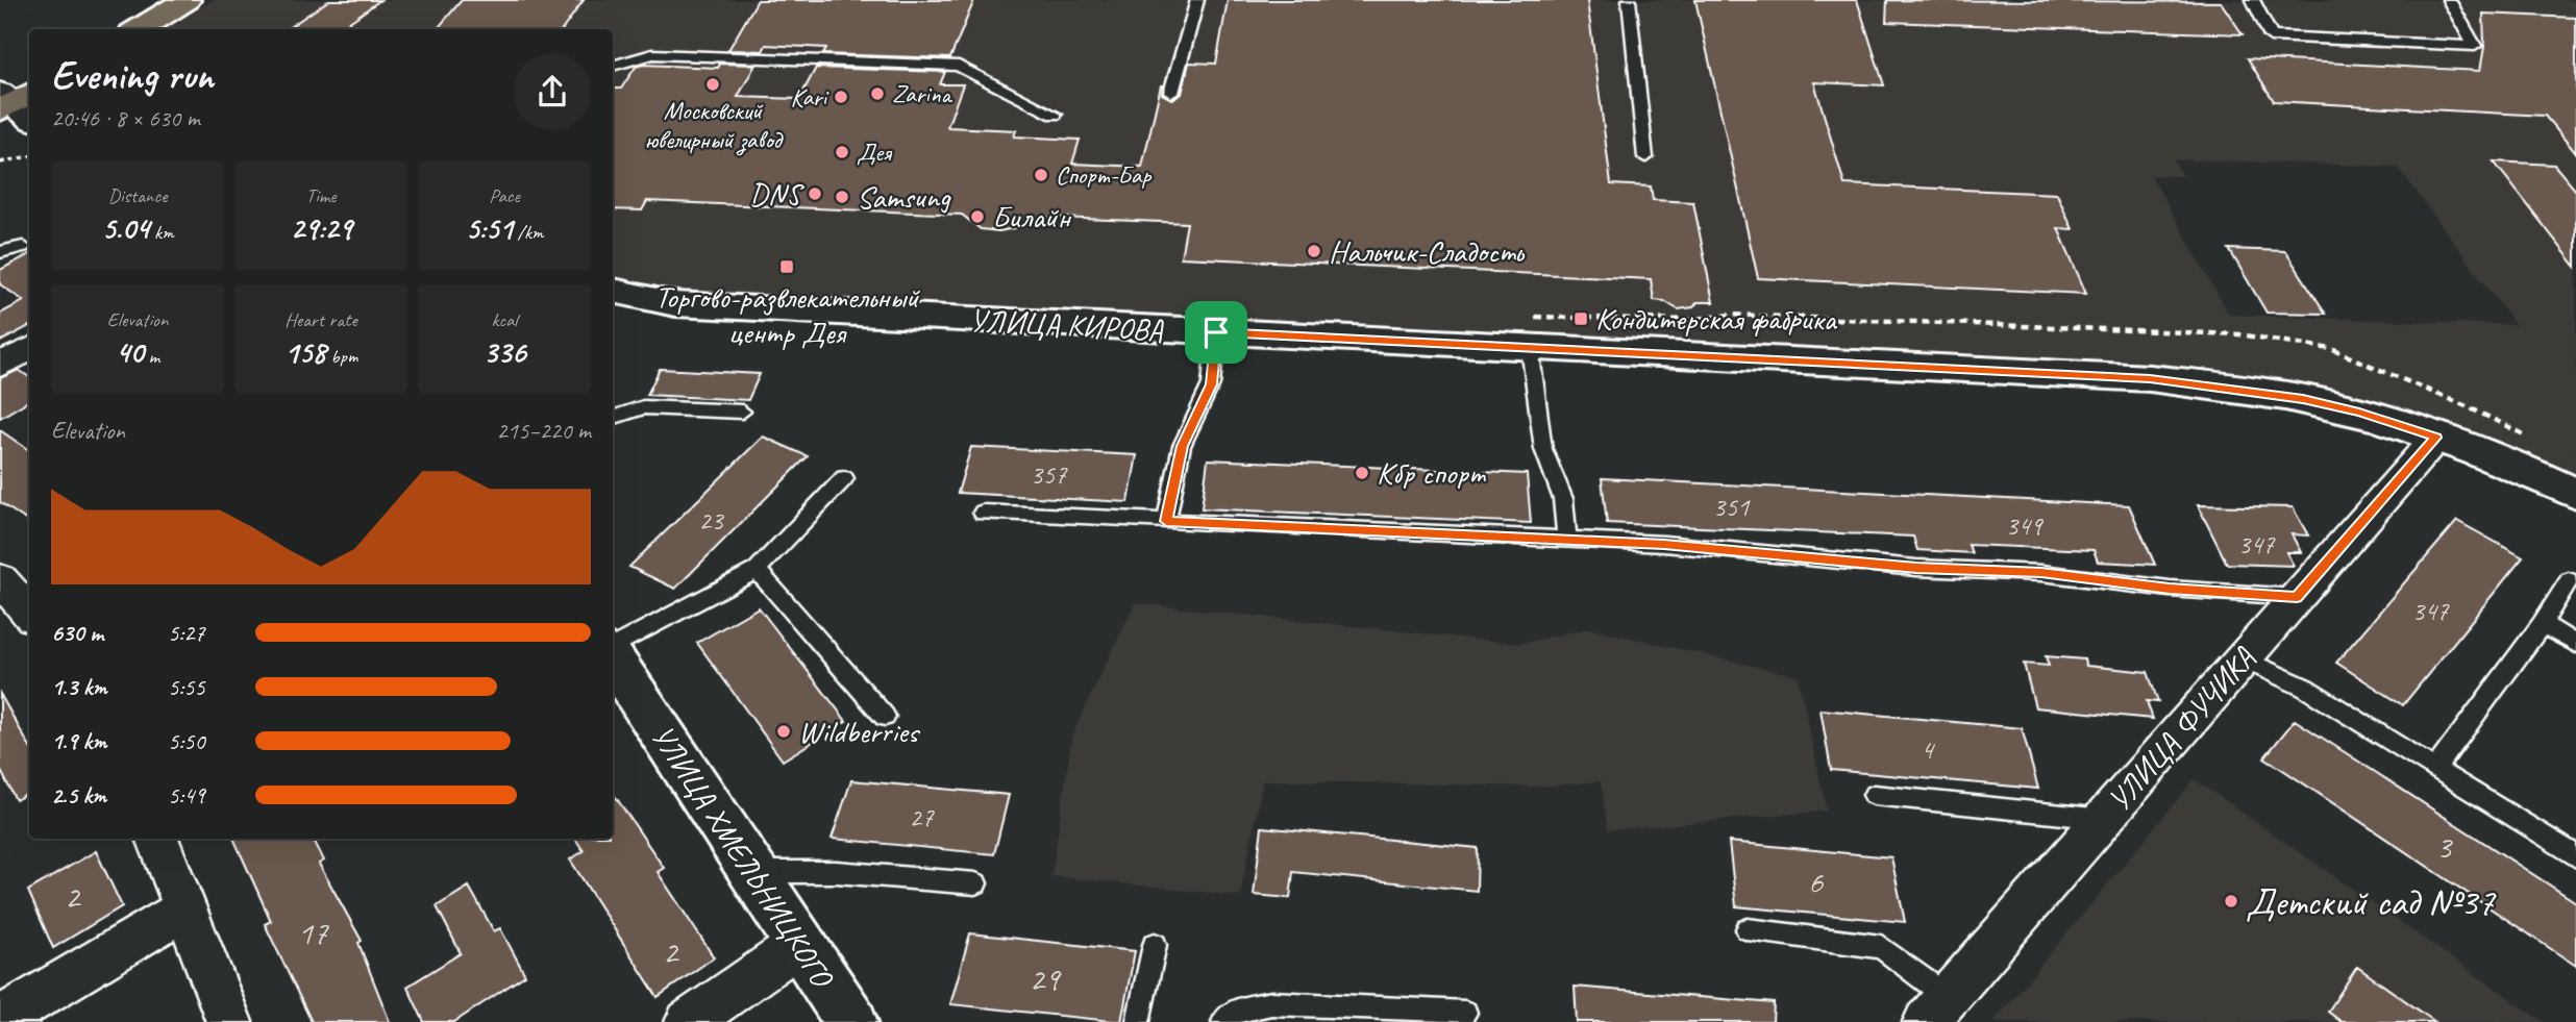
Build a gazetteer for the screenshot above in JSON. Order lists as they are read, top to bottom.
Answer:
{
  "streets": {
    "main road": ["УЛИЦА КИРОВА", "УЛИЦА ХМЕЛЬНИЦКОГО"],
    "street": ["УЛИЦА ФУЧИКА"]
  },
  "crossings": [
    ["УЛИЦА КИРОВА", "УЛИЦА ФУЧИКА"]
  ],
  "places": {
    "other": [
      "Московский ювелирный завод",
      "Zarina",
      "Kari",
      "Дея",
      "Спорт-Бар",
      "DNS",
      "Samsung",
      "Билайн",
      "Нальчик-Сладость",
      "Кбр спорт",
      "Wildberries",
      "Детский сад №37"
    ],
    "transit": ["Торгово-развлекательный центр Дея", "Кондитерская фабрика"]
  },
  "house_numbers": [
    "357",
    "351",
    "23",
    "349",
    "347",
    "347",
    "4",
    "27",
    "3",
    "6",
    "2",
    "17",
    "2",
    "29"
  ],
  "page": {
    "heading": ["Evening run", "20:46 · 8 × 630 m"],
    "stats": [
      ["Distance", "5.04 km"],
      ["Time", "29:29"],
      ["Pace", "5:51 /km"],
      ["Elevation", "40 m"],
      ["Heart rate", "158 bpm"],
      ["kcal", "336"]
    ],
    "chart": ["Elevation", "215–220 m"],
    "list": [
      {
        "name": "630 m",
        "note": "5:27"
      },
      {
        "name": "1.3 km",
        "note": "5:55"
      },
      {
        "name": "1.9 km",
        "note": "5:50"
      },
      {
        "name": "2.5 km",
        "note": "5:49"
      }
    ]
  }
}
